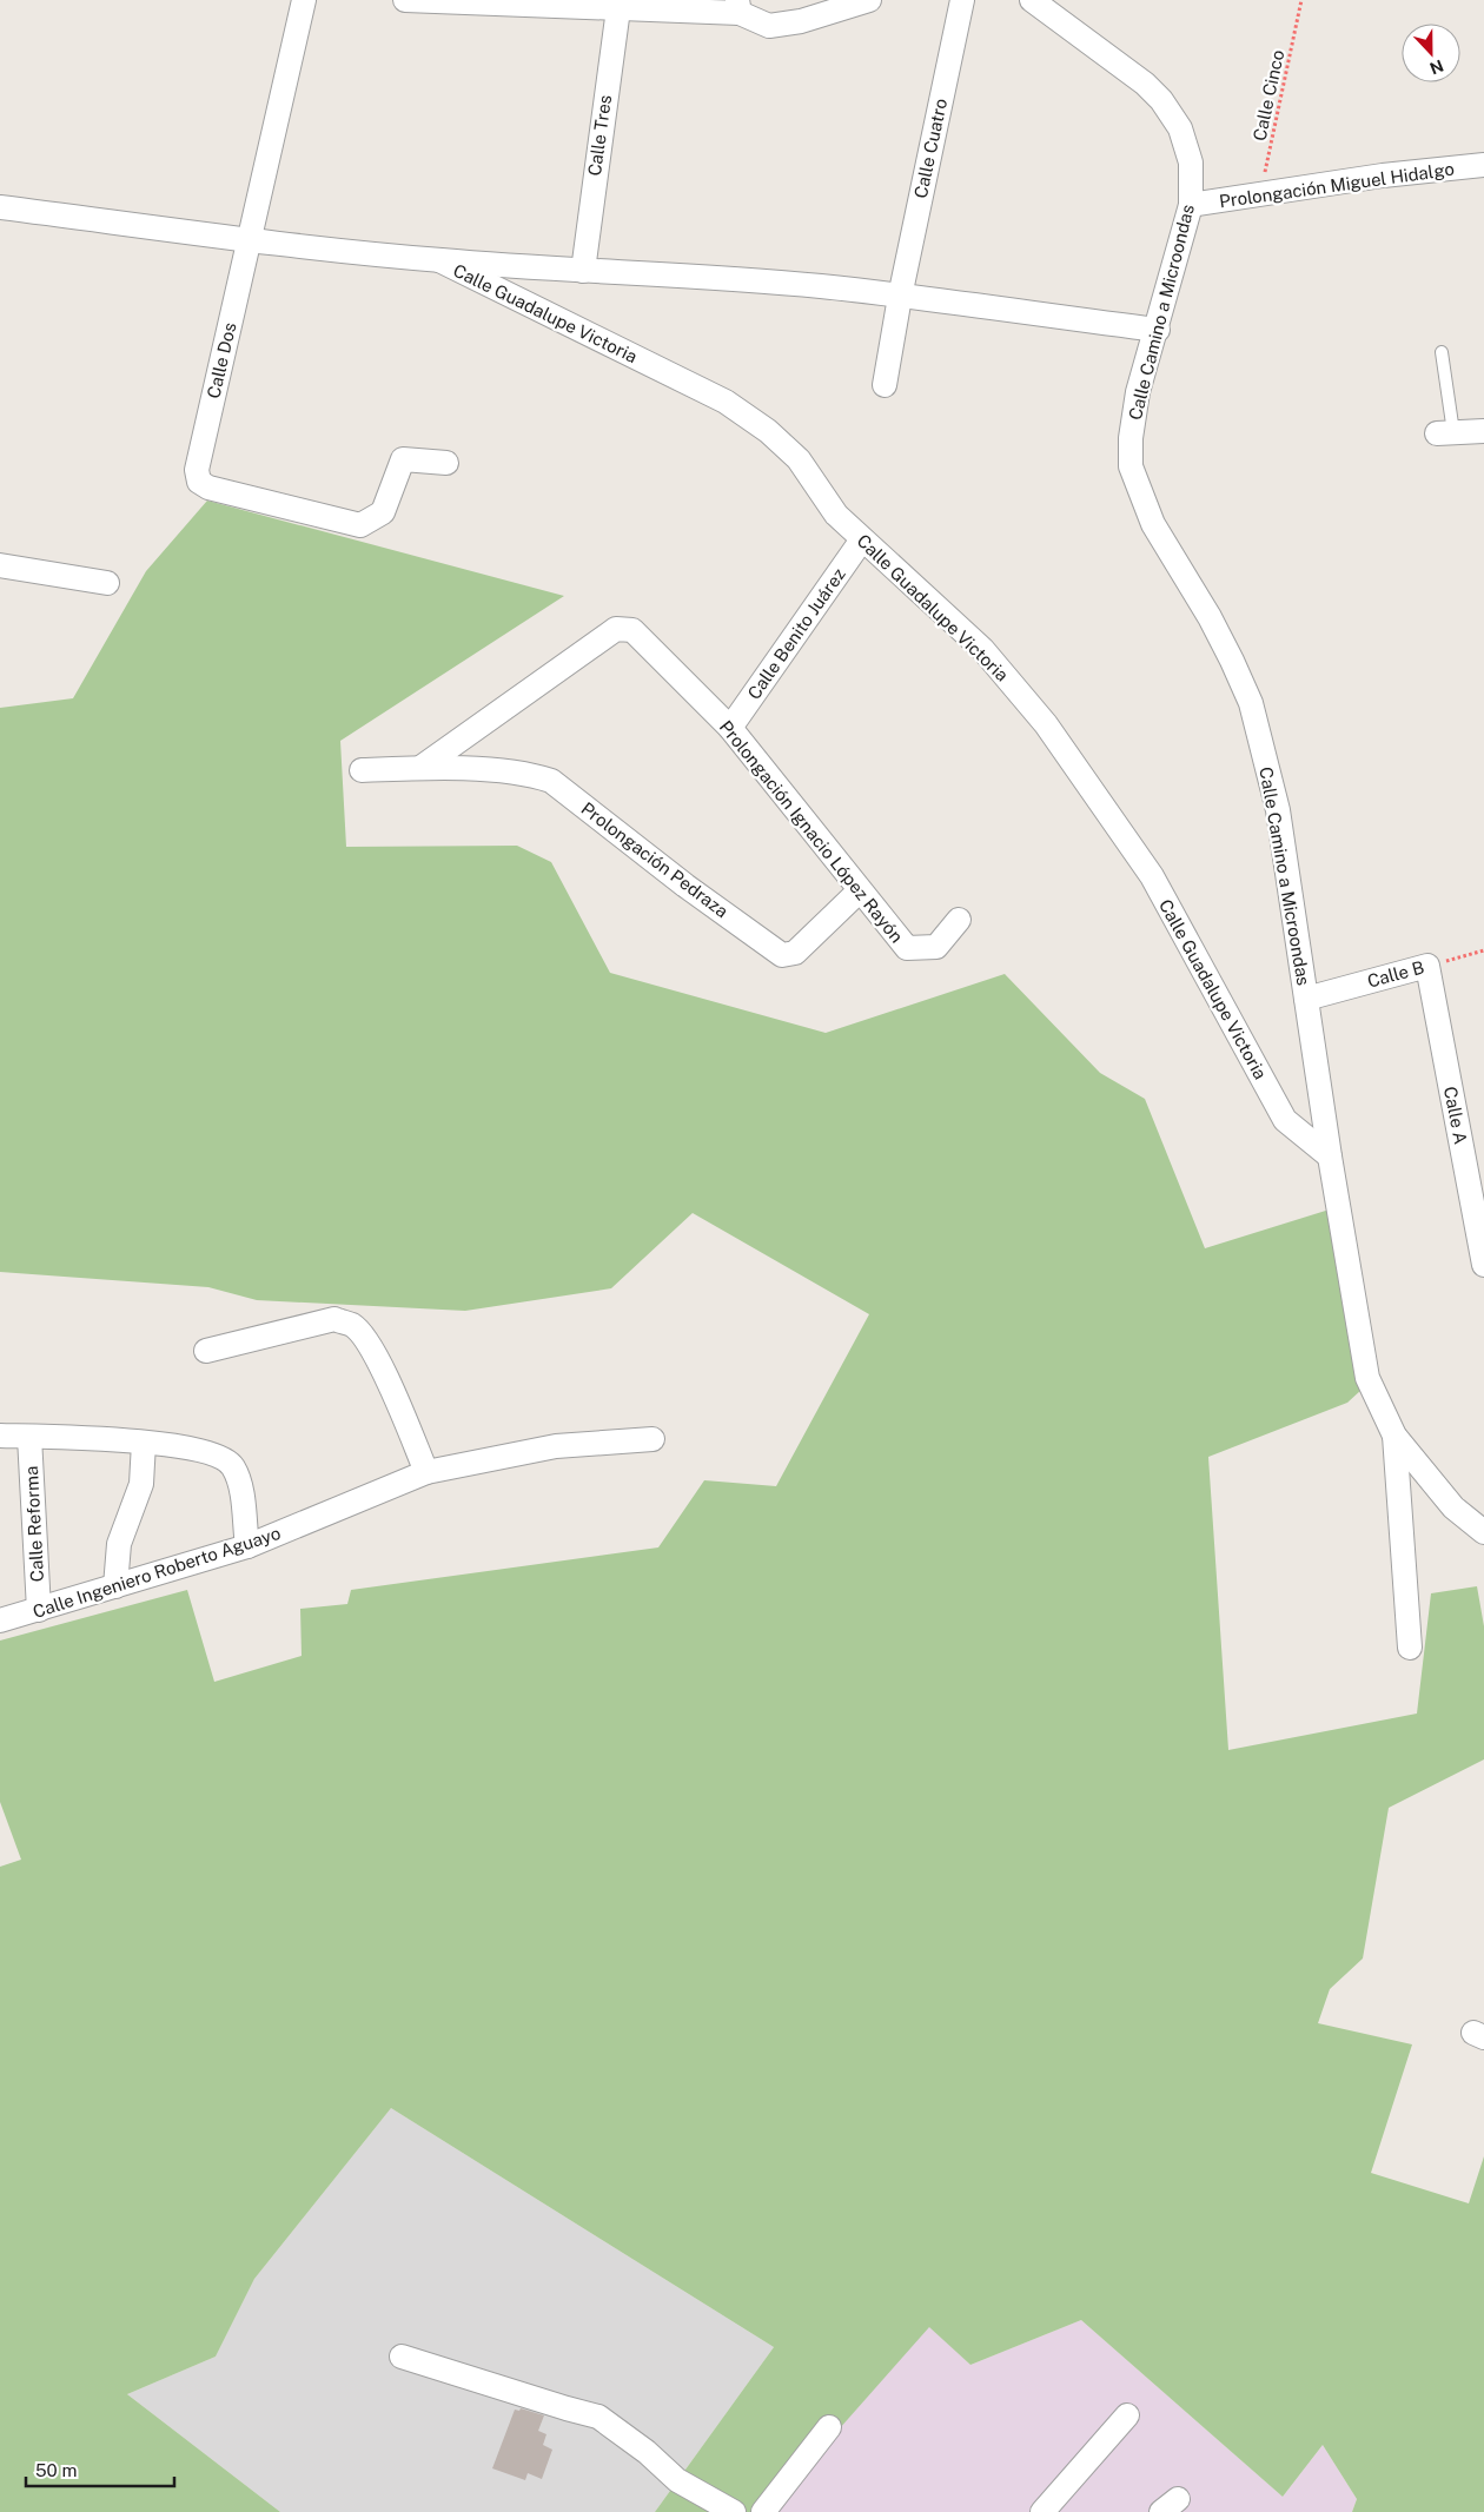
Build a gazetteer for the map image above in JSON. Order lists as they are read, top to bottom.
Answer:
{
  "streets": {
    "street": [
      "Calle Tres",
      "Calle Cuatro",
      "Prolongación Miguel Hidalgo",
      "Calle Camino a Microondas",
      "Calle Guadalupe Victoria",
      "Calle Dos",
      "Calle Benito Juárez",
      "Prolongación Ignacio López Rayón",
      "Prolongación Pedraza",
      "Calle B",
      "Calle A",
      "Calle Reforma",
      "Calle Ingeniero Roberto Aguayo"
    ],
    "path": ["Calle Cinco"]
  },
  "crossings": [
    ["Calle Cinco", "Prolongación Miguel Hidalgo"],
    ["Calle Tres", "Calle Guadalupe Victoria"],
    ["Calle Cuatro", "Calle Guadalupe Victoria"],
    ["Prolongación Miguel Hidalgo", "Calle Camino a Microondas"],
    ["Calle Camino a Microondas", "Calle Guadalupe Victoria"],
    ["Calle Camino a Microondas", "Calle B"],
    ["Calle Guadalupe Victoria", "Calle Dos"],
    ["Calle Guadalupe Victoria", "Calle Benito Juárez"],
    ["Calle Benito Juárez", "Prolongación Ignacio López Rayón"],
    ["Prolongación Ignacio López Rayón", "Prolongación Pedraza"],
    ["Calle B", "Calle A"],
    ["Calle Reforma", "Calle Ingeniero Roberto Aguayo"]
  ],
  "scale_bar": "50 m",
  "north": "bottom"
}
